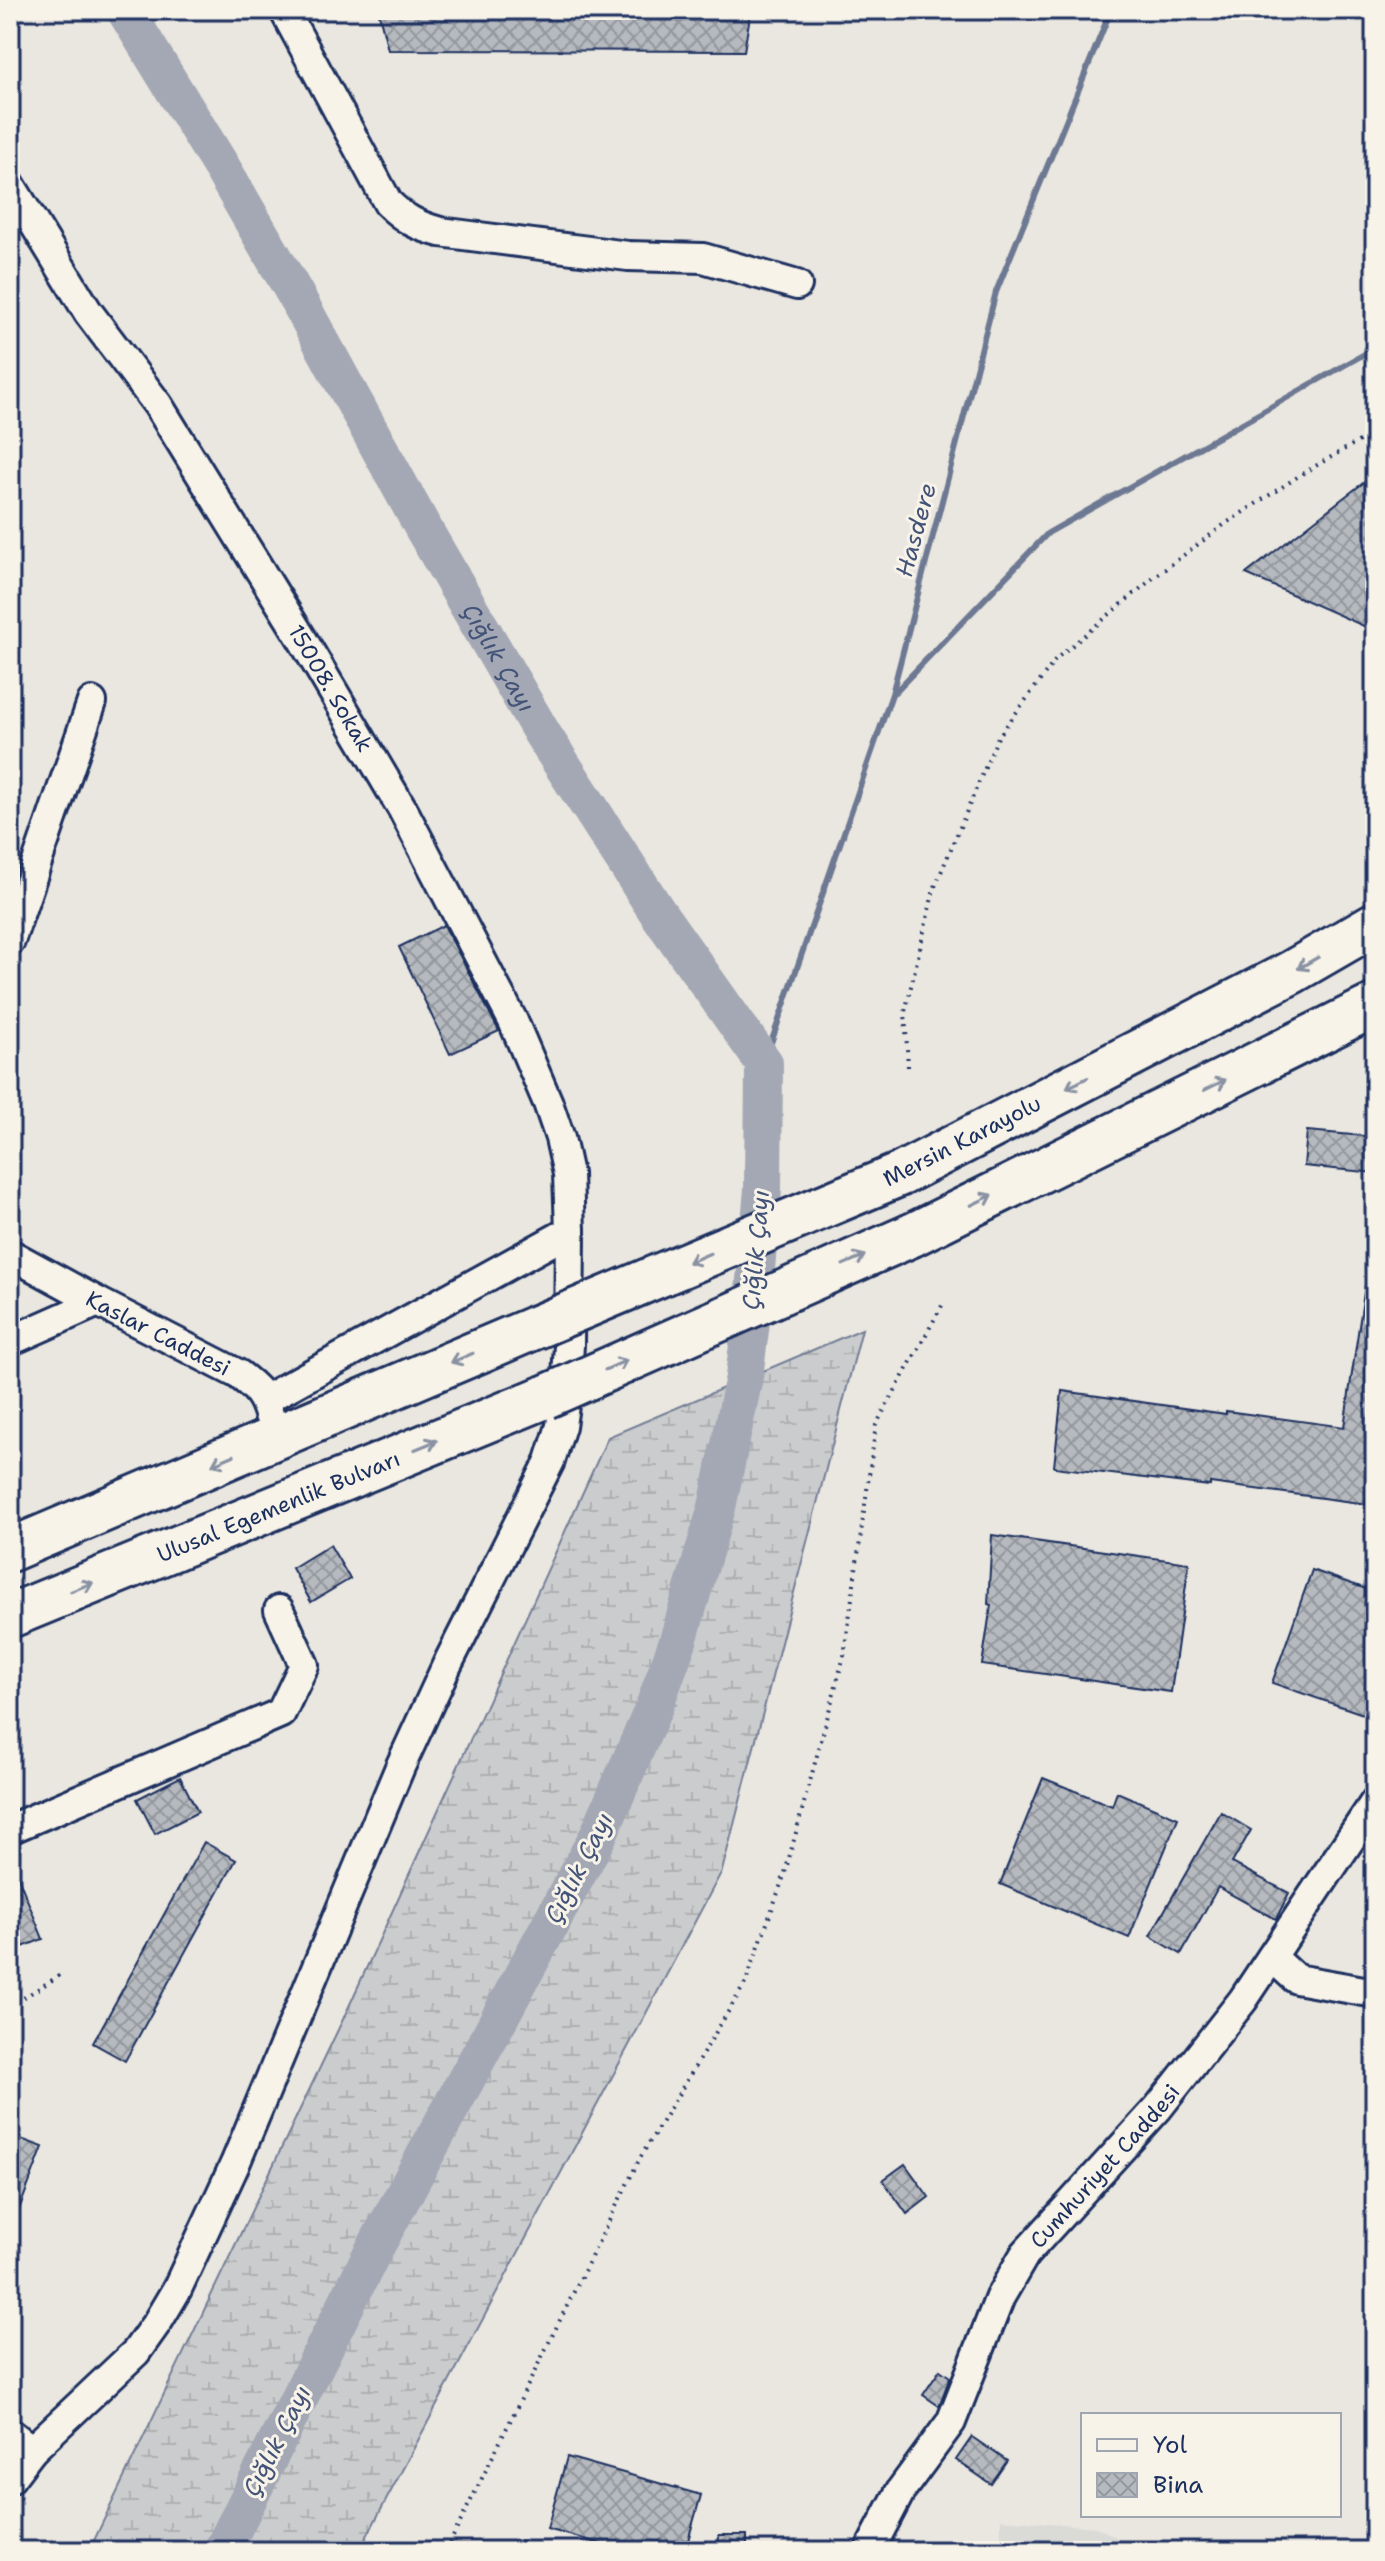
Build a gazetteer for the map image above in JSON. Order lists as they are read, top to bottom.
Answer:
{
  "streets": {
    "highway": ["Mersin Karayolu", "Ulusal Egemenlik Bulvarı"],
    "street": ["15008. Sokak", "Kaslar Caddesi", "Cumhuriyet Caddesi"]
  },
  "crossings": [
    ["Mersin Karayolu", "Kaslar Caddesi"]
  ],
  "one_way": ["Mersin Karayolu", "Ulusal Egemenlik Bulvarı"],
  "water": ["Hasdere", "Çığlık Çayı"],
  "legend": ["Yol", "Bina"]
}
